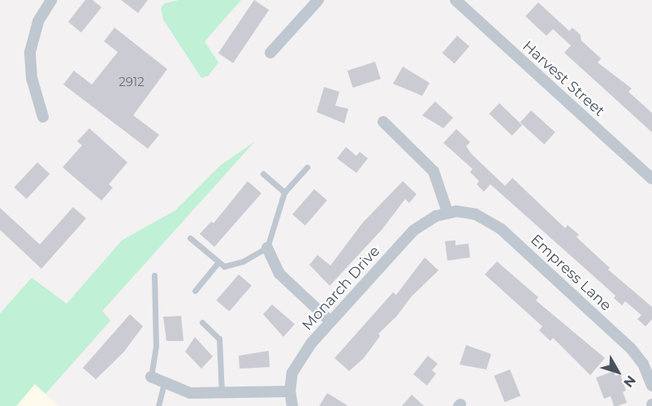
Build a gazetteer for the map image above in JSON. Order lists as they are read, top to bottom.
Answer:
{
  "streets": {
    "street": ["Harvest Street", "Empress Lane", "Monarch Drive"]
  },
  "crossings": [
    ["Empress Lane", "Monarch Drive"]
  ],
  "house_numbers": ["2912"],
  "north": "bottom right"
}
